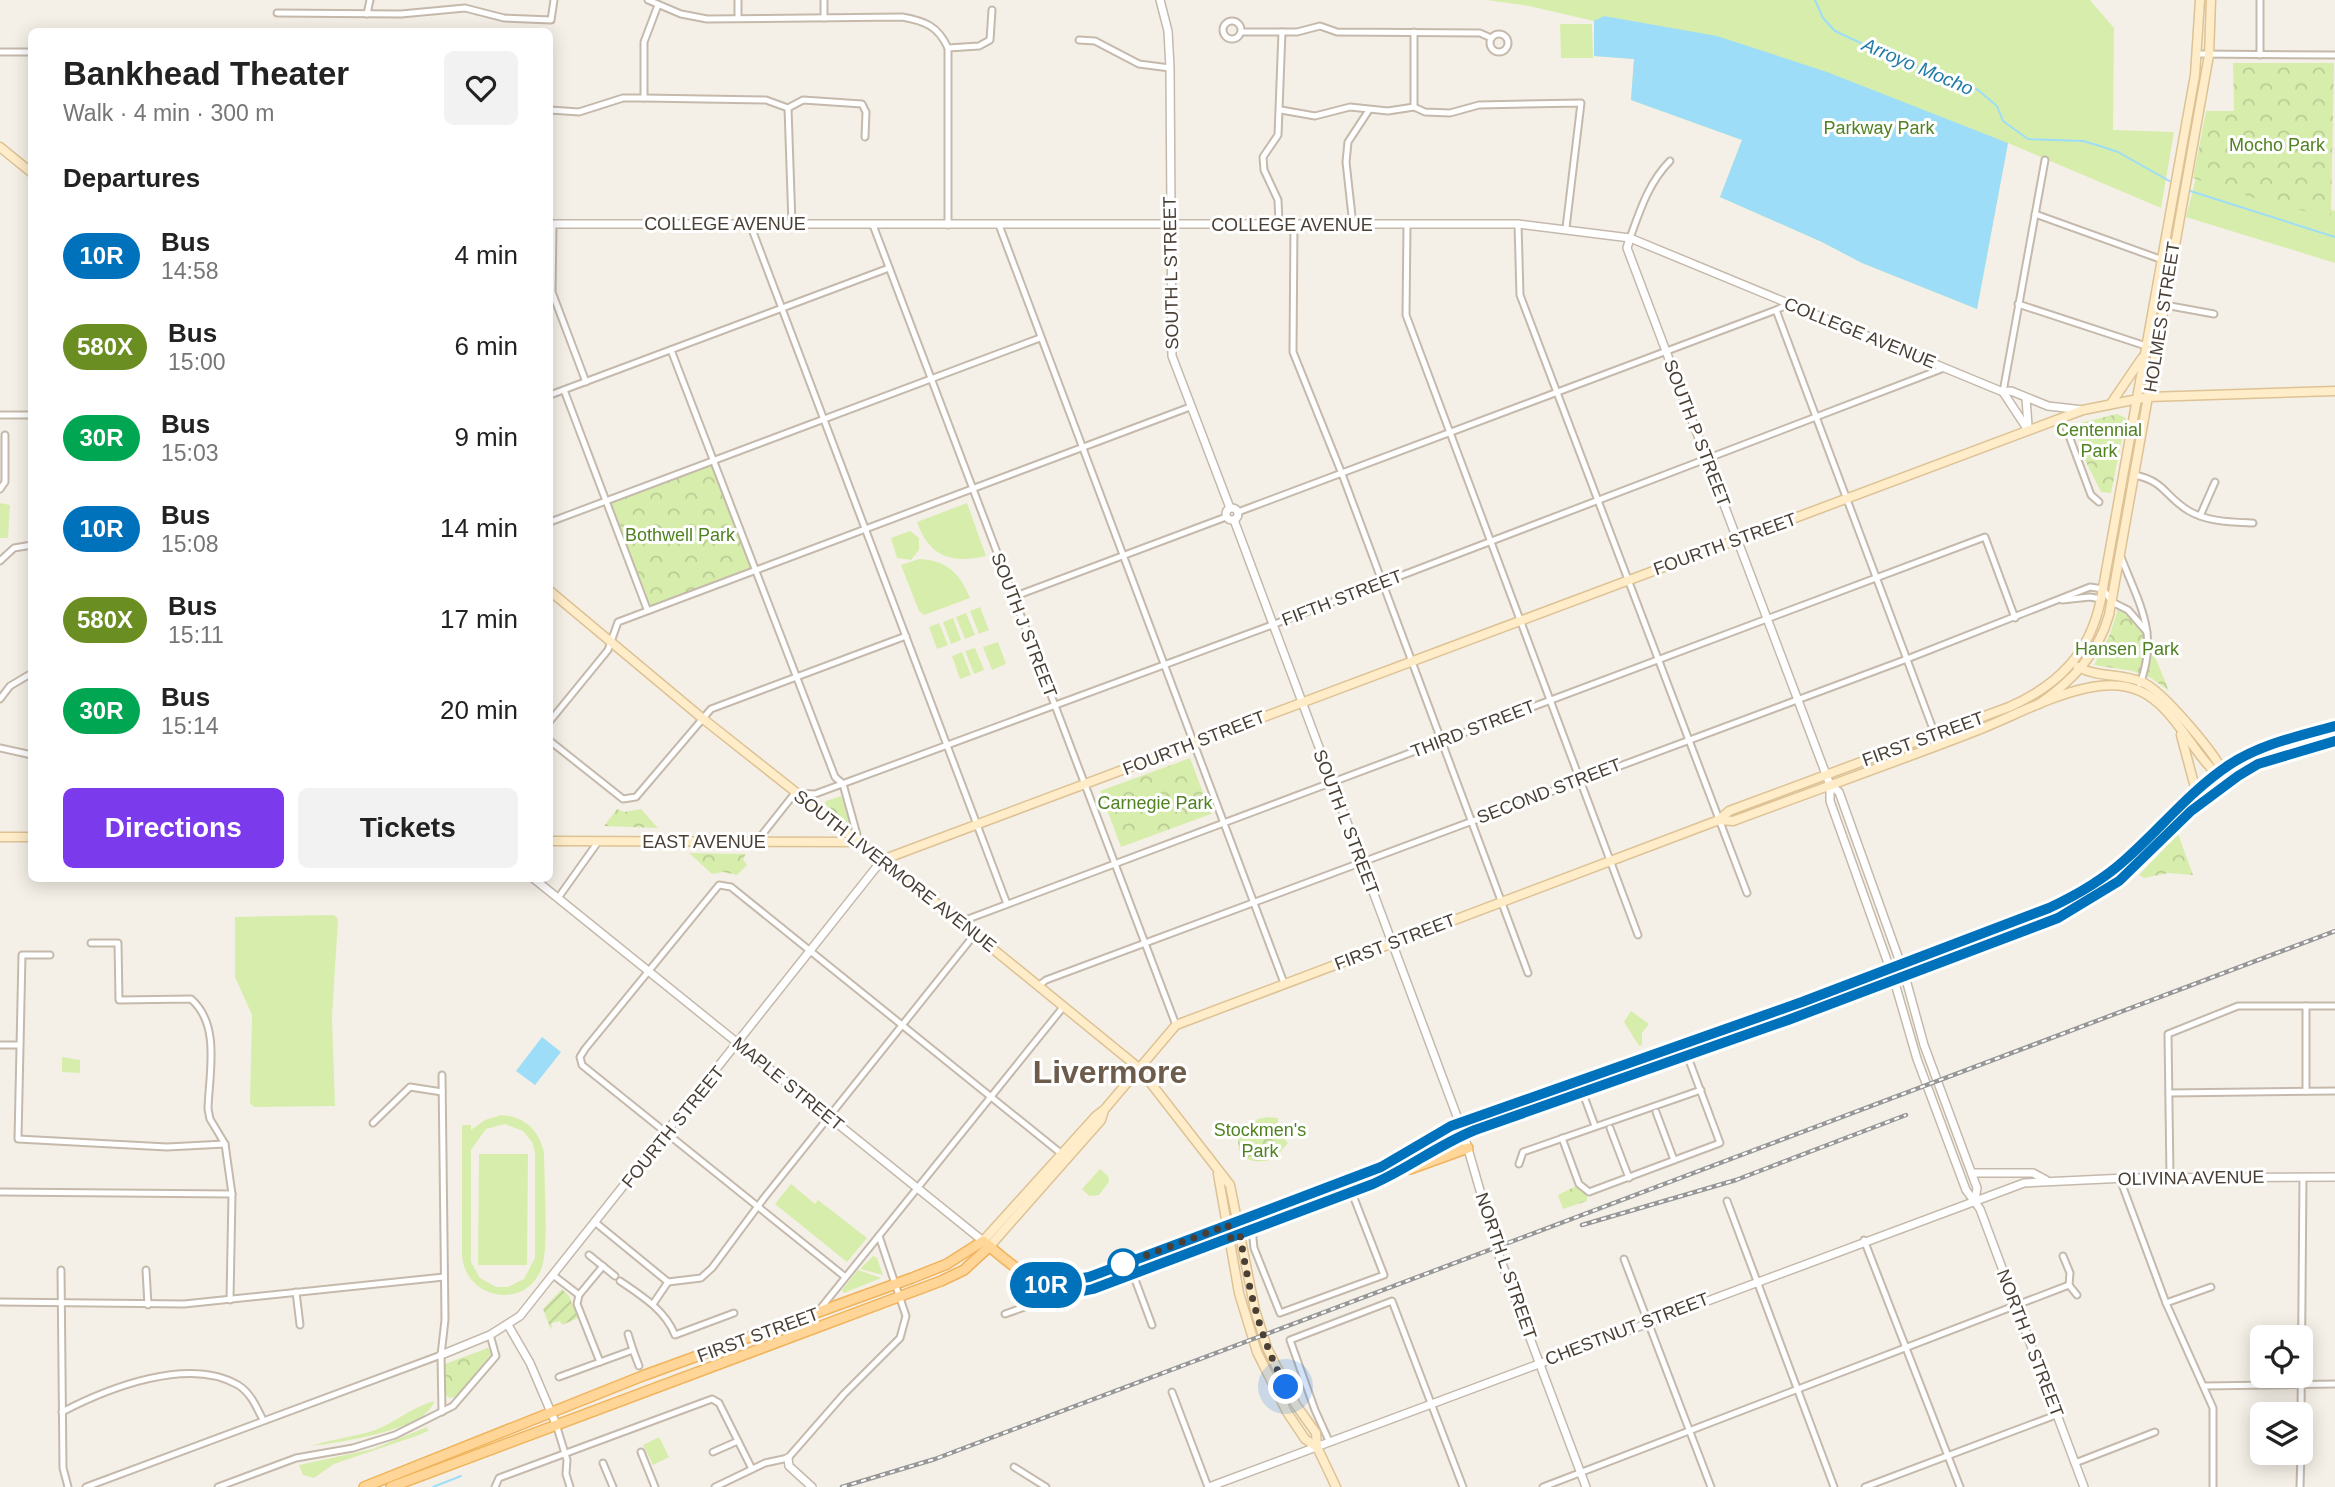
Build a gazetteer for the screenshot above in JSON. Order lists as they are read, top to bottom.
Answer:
{
  "streets": {
    "main road": [
      "HOLMES STREET",
      "FOURTH STREET",
      "FIRST STREET",
      "EAST AVENUE",
      "SOUTH LIVERMORE AVENUE",
      "MAPLE STREET"
    ],
    "street": [
      "COLLEGE AVENUE",
      "SOUTH L STREET",
      "SOUTH P STREET",
      "FIFTH STREET",
      "SOUTH J STREET",
      "THIRD STREET",
      "SECOND STREET",
      "OLIVINA AVENUE",
      "NORTH L STREET",
      "CHESTNUT STREET",
      "NORTH P STREET"
    ]
  },
  "crossings": [
    ["COLLEGE AVENUE", "SOUTH L STREET"],
    ["COLLEGE AVENUE", "SOUTH P STREET"],
    ["COLLEGE AVENUE", "FOURTH STREET"],
    ["COLLEGE AVENUE", "FIFTH STREET"],
    ["COLLEGE AVENUE", "SOUTH J STREET"],
    ["SOUTH L STREET", "FOURTH STREET"],
    ["SOUTH L STREET", "FIFTH STREET"],
    ["SOUTH L STREET", "THIRD STREET"],
    ["SOUTH L STREET", "FIRST STREET"],
    ["SOUTH L STREET", "SECOND STREET"],
    ["SOUTH L STREET", "NORTH L STREET"],
    ["HOLMES STREET", "FOURTH STREET"],
    ["HOLMES STREET", "FIRST STREET"],
    ["HOLMES STREET", "SECOND STREET"],
    ["SOUTH P STREET", "FOURTH STREET"],
    ["SOUTH P STREET", "FIFTH STREET"],
    ["SOUTH P STREET", "THIRD STREET"],
    ["SOUTH P STREET", "FIRST STREET"],
    ["SOUTH P STREET", "SECOND STREET"],
    ["SOUTH P STREET", "NORTH P STREET"],
    ["FOURTH STREET", "SOUTH J STREET"],
    ["FOURTH STREET", "SOUTH LIVERMORE AVENUE"],
    ["FOURTH STREET", "MAPLE STREET"],
    ["FIFTH STREET", "SOUTH J STREET"],
    ["FIFTH STREET", "SOUTH LIVERMORE AVENUE"],
    ["SOUTH J STREET", "THIRD STREET"],
    ["SOUTH J STREET", "FIRST STREET"],
    ["SOUTH J STREET", "SECOND STREET"],
    ["THIRD STREET", "SECOND STREET"],
    ["THIRD STREET", "SOUTH LIVERMORE AVENUE"],
    ["FIRST STREET", "SOUTH LIVERMORE AVENUE"],
    ["FIRST STREET", "MAPLE STREET"],
    ["SECOND STREET", "SOUTH LIVERMORE AVENUE"],
    ["EAST AVENUE", "SOUTH LIVERMORE AVENUE"],
    ["SOUTH LIVERMORE AVENUE", "MAPLE STREET"],
    ["SOUTH LIVERMORE AVENUE", "CHESTNUT STREET"],
    ["OLIVINA AVENUE", "CHESTNUT STREET"],
    ["NORTH L STREET", "CHESTNUT STREET"],
    ["CHESTNUT STREET", "NORTH P STREET"]
  ],
  "districts": ["Livermore"],
  "water": ["Arroyo Mocho"],
  "parks": [
    "Parkway Park",
    "Mocho Park",
    "Centennial Park",
    "Bothwell Park",
    "Hansen Park",
    "Carnegie Park",
    "Stockmen's Park"
  ],
  "lines": ["bus line 10R"],
  "page": {
    "on_map": "10R",
    "heading": [
      ["Bankhead Theater", "Walk · 4 min · 300 m"],
      "Departures"
    ],
    "list": [
      {
        "mark": "10R",
        "name": "Bus",
        "note": "14:58",
        "value": "4 min"
      },
      {
        "mark": "580X",
        "name": "Bus",
        "note": "15:00",
        "value": "6 min"
      },
      {
        "mark": "30R",
        "name": "Bus",
        "note": "15:03",
        "value": "9 min"
      },
      {
        "mark": "10R",
        "name": "Bus",
        "note": "15:08",
        "value": "14 min"
      },
      {
        "mark": "580X",
        "name": "Bus",
        "note": "15:11",
        "value": "17 min"
      },
      {
        "mark": "30R",
        "name": "Bus",
        "note": "15:14",
        "value": "20 min"
      }
    ],
    "buttons": ["Directions", "Tickets"]
  }
}
